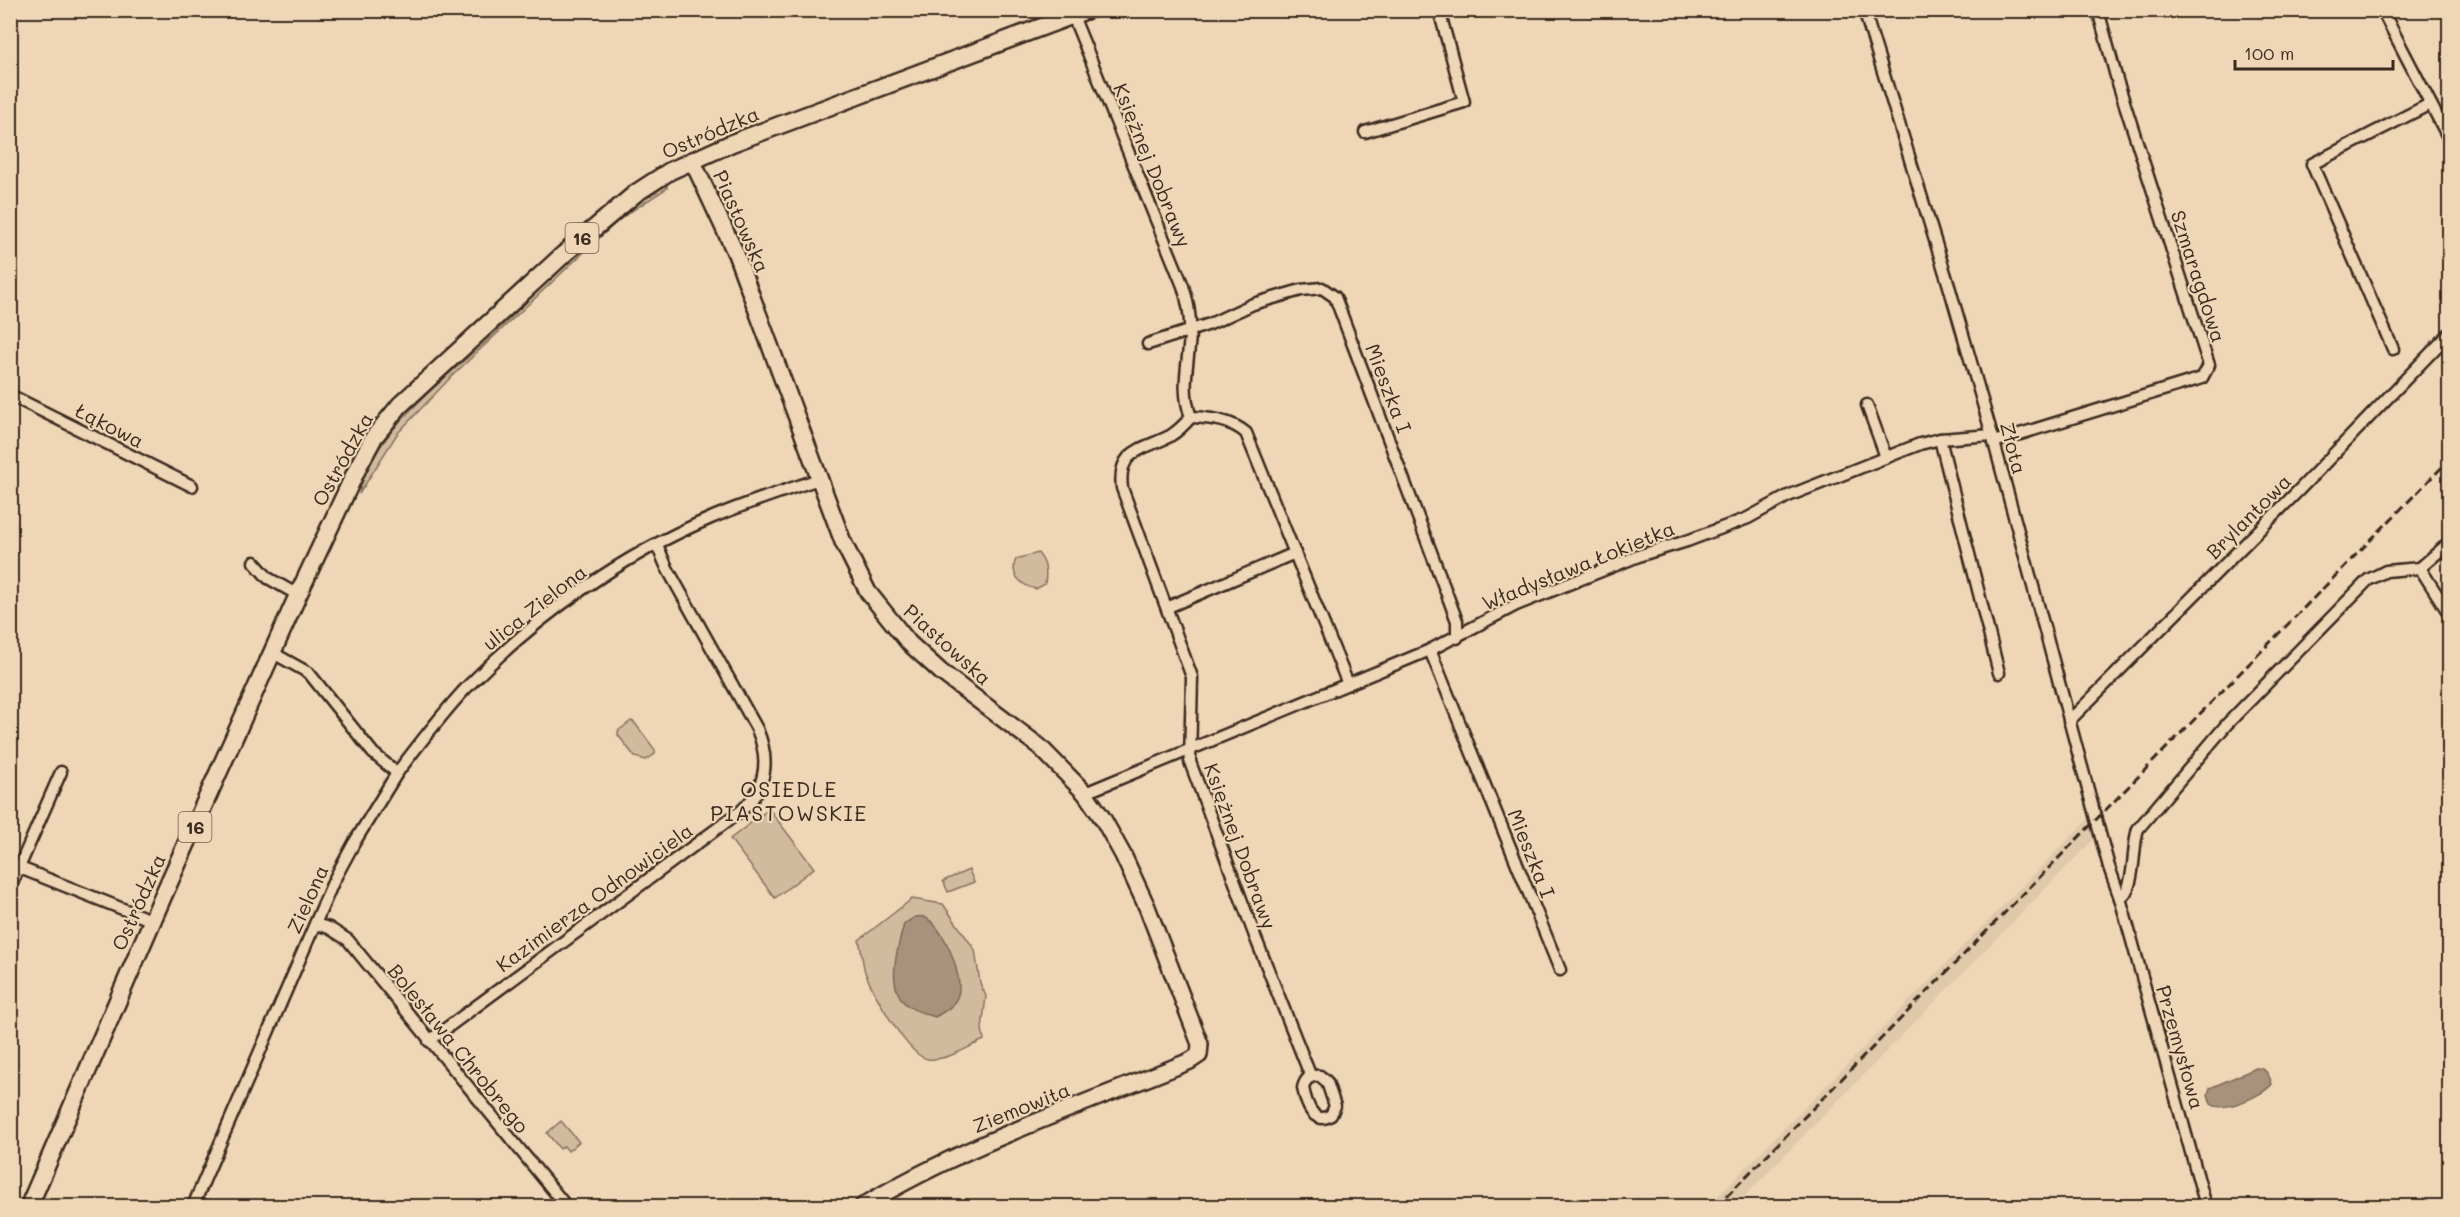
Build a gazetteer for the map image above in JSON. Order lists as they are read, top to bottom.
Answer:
{
  "streets": {
    "main road": ["Ostródzka", "16"],
    "street": [
      "Księżnej Dobrawy",
      "Piastowska",
      "Szmaragdowa",
      "Mieszka I",
      "Łąkowa",
      "Złota",
      "Brylantowa",
      "Władysława Łokietka",
      "ulica Zielona",
      "Kazimierza Odnowiciela",
      "Zielona",
      "Przemysłowa",
      "Bolesława Chrobrego",
      "Ziemowita"
    ]
  },
  "crossings": [
    ["Ostródzka", "Księżnej Dobrawy"],
    ["Ostródzka", "Piastowska"],
    ["Księżnej Dobrawy", "Mieszka I"],
    ["Księżnej Dobrawy", "Władysława Łokietka"],
    ["Piastowska", "Władysława Łokietka"],
    ["Piastowska", "ulica Zielona"],
    ["Piastowska", "Ziemowita"],
    ["Szmaragdowa", "Złota"],
    ["Szmaragdowa", "Władysława Łokietka"],
    ["Mieszka I", "Władysława Łokietka"],
    ["Złota", "Brylantowa"],
    ["Złota", "Władysława Łokietka"],
    ["Złota", "Przemysłowa"],
    ["ulica Zielona", "Kazimierza Odnowiciela"],
    ["ulica Zielona", "Zielona"],
    ["Kazimierza Odnowiciela", "Bolesława Chrobrego"],
    ["Zielona", "Bolesława Chrobrego"]
  ],
  "districts": ["OSIEDLE PIASTOWSKIE"],
  "scale_bar": "100 m"
}
